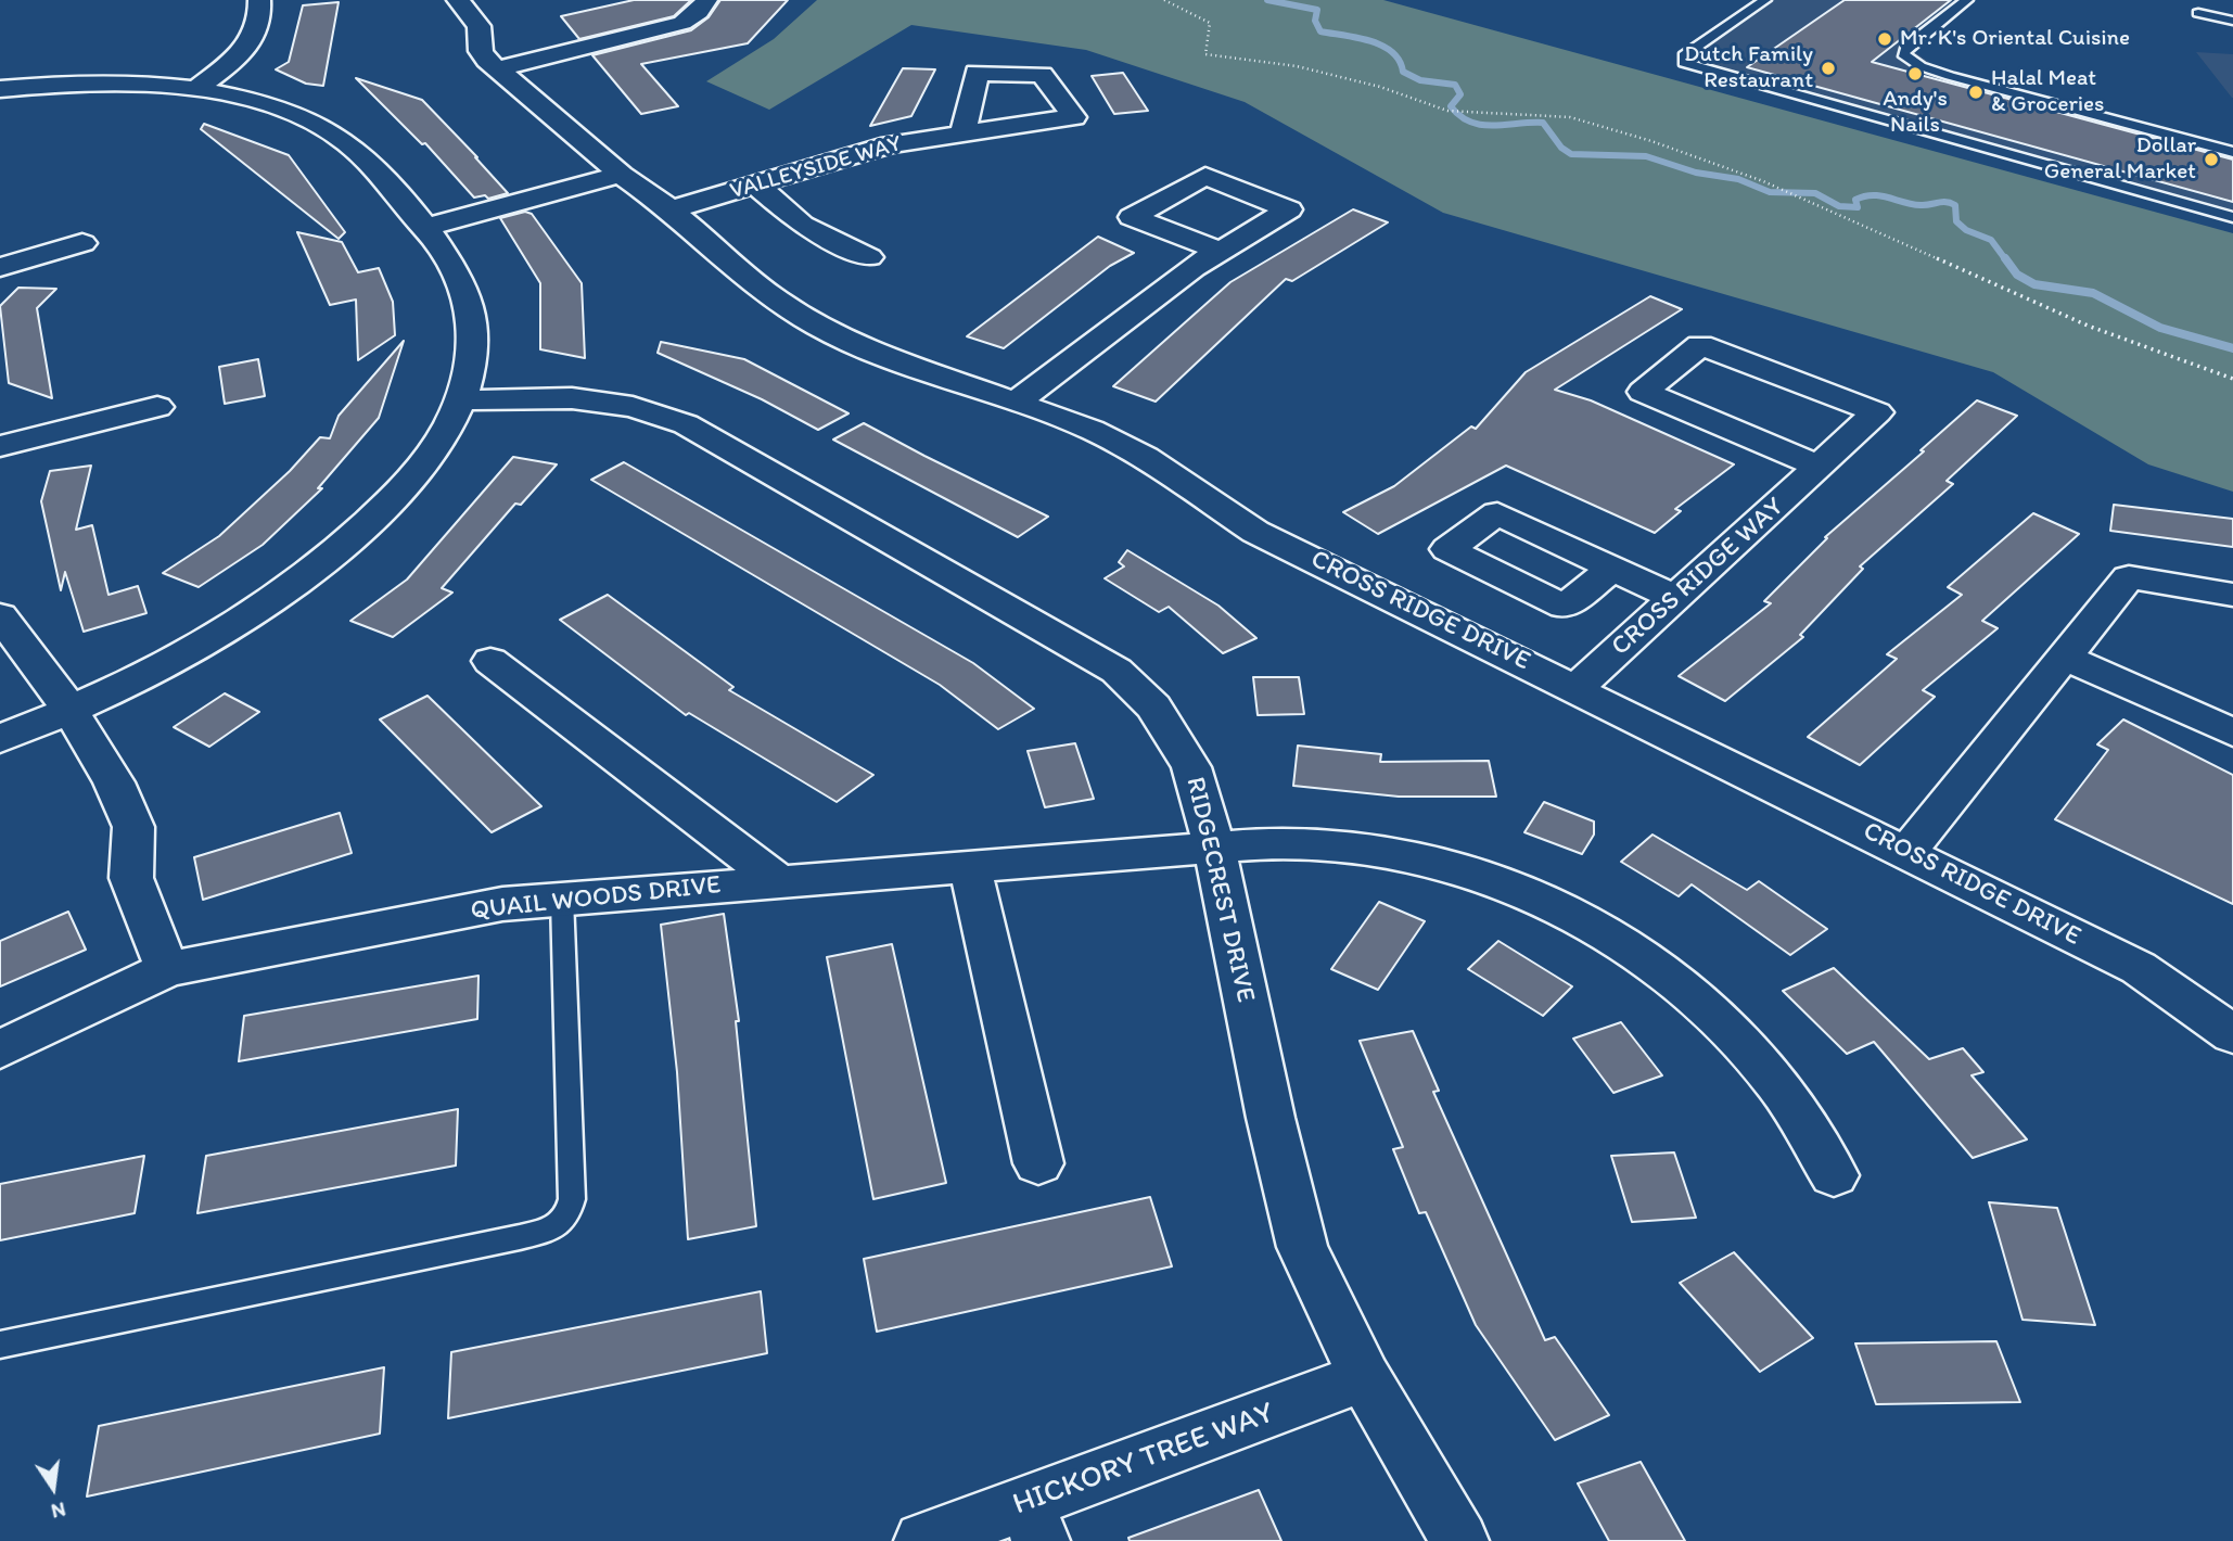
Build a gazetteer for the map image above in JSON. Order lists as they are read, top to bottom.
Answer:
{
  "streets": {
    "street": [
      "VALLEYSIDE WAY",
      "CROSS RIDGE WAY",
      "CROSS RIDGE DRIVE",
      "RIDGECREST DRIVE",
      "QUAIL WOODS DRIVE",
      "HICKORY TREE WAY"
    ]
  },
  "crossings": [
    ["VALLEYSIDE WAY", "CROSS RIDGE DRIVE"],
    ["CROSS RIDGE WAY", "CROSS RIDGE DRIVE"],
    ["RIDGECREST DRIVE", "QUAIL WOODS DRIVE"],
    ["RIDGECREST DRIVE", "HICKORY TREE WAY"]
  ],
  "places": [
    "Mr. K's Oriental Cuisine",
    "Dutch Family Restaurant",
    "Andy's Nails",
    "Halal Meat & Groceries",
    "Dollar General Market"
  ],
  "north": "bottom"
}
